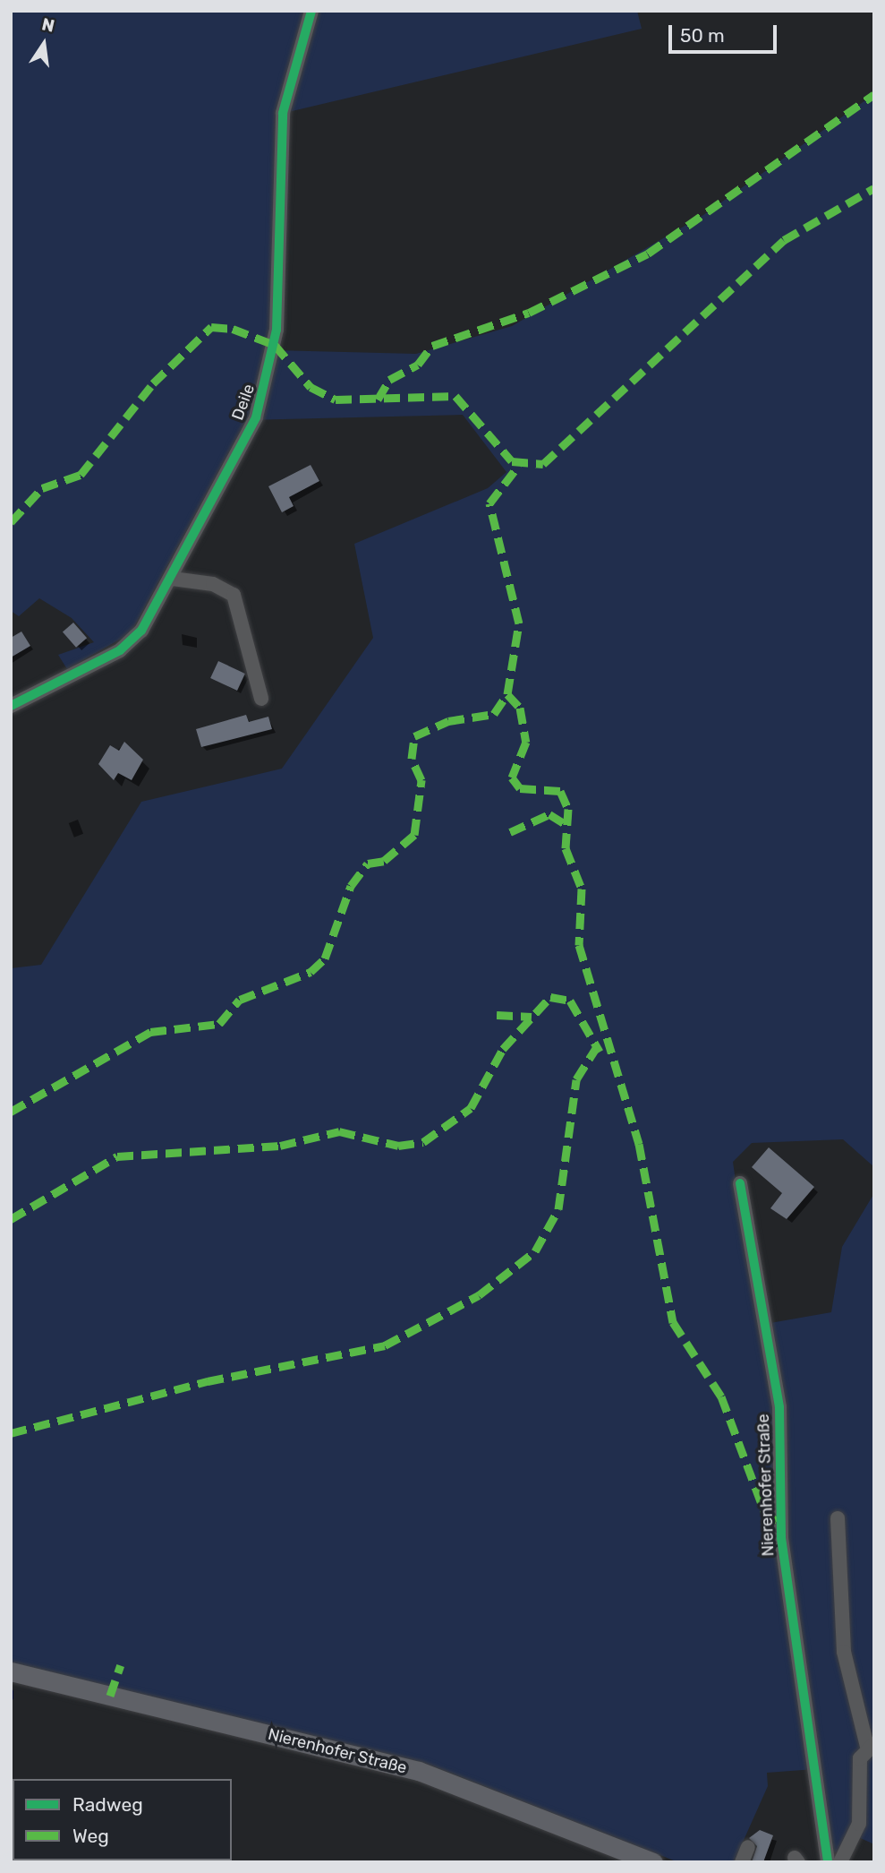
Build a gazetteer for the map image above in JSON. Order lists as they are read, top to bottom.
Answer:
{
  "streets": {
    "main road": ["Nierenhofer Straße"],
    "street": ["Deile"]
  },
  "legend": ["Radweg", "Weg"],
  "scale_bar": "50 m",
  "north": "top"
}
